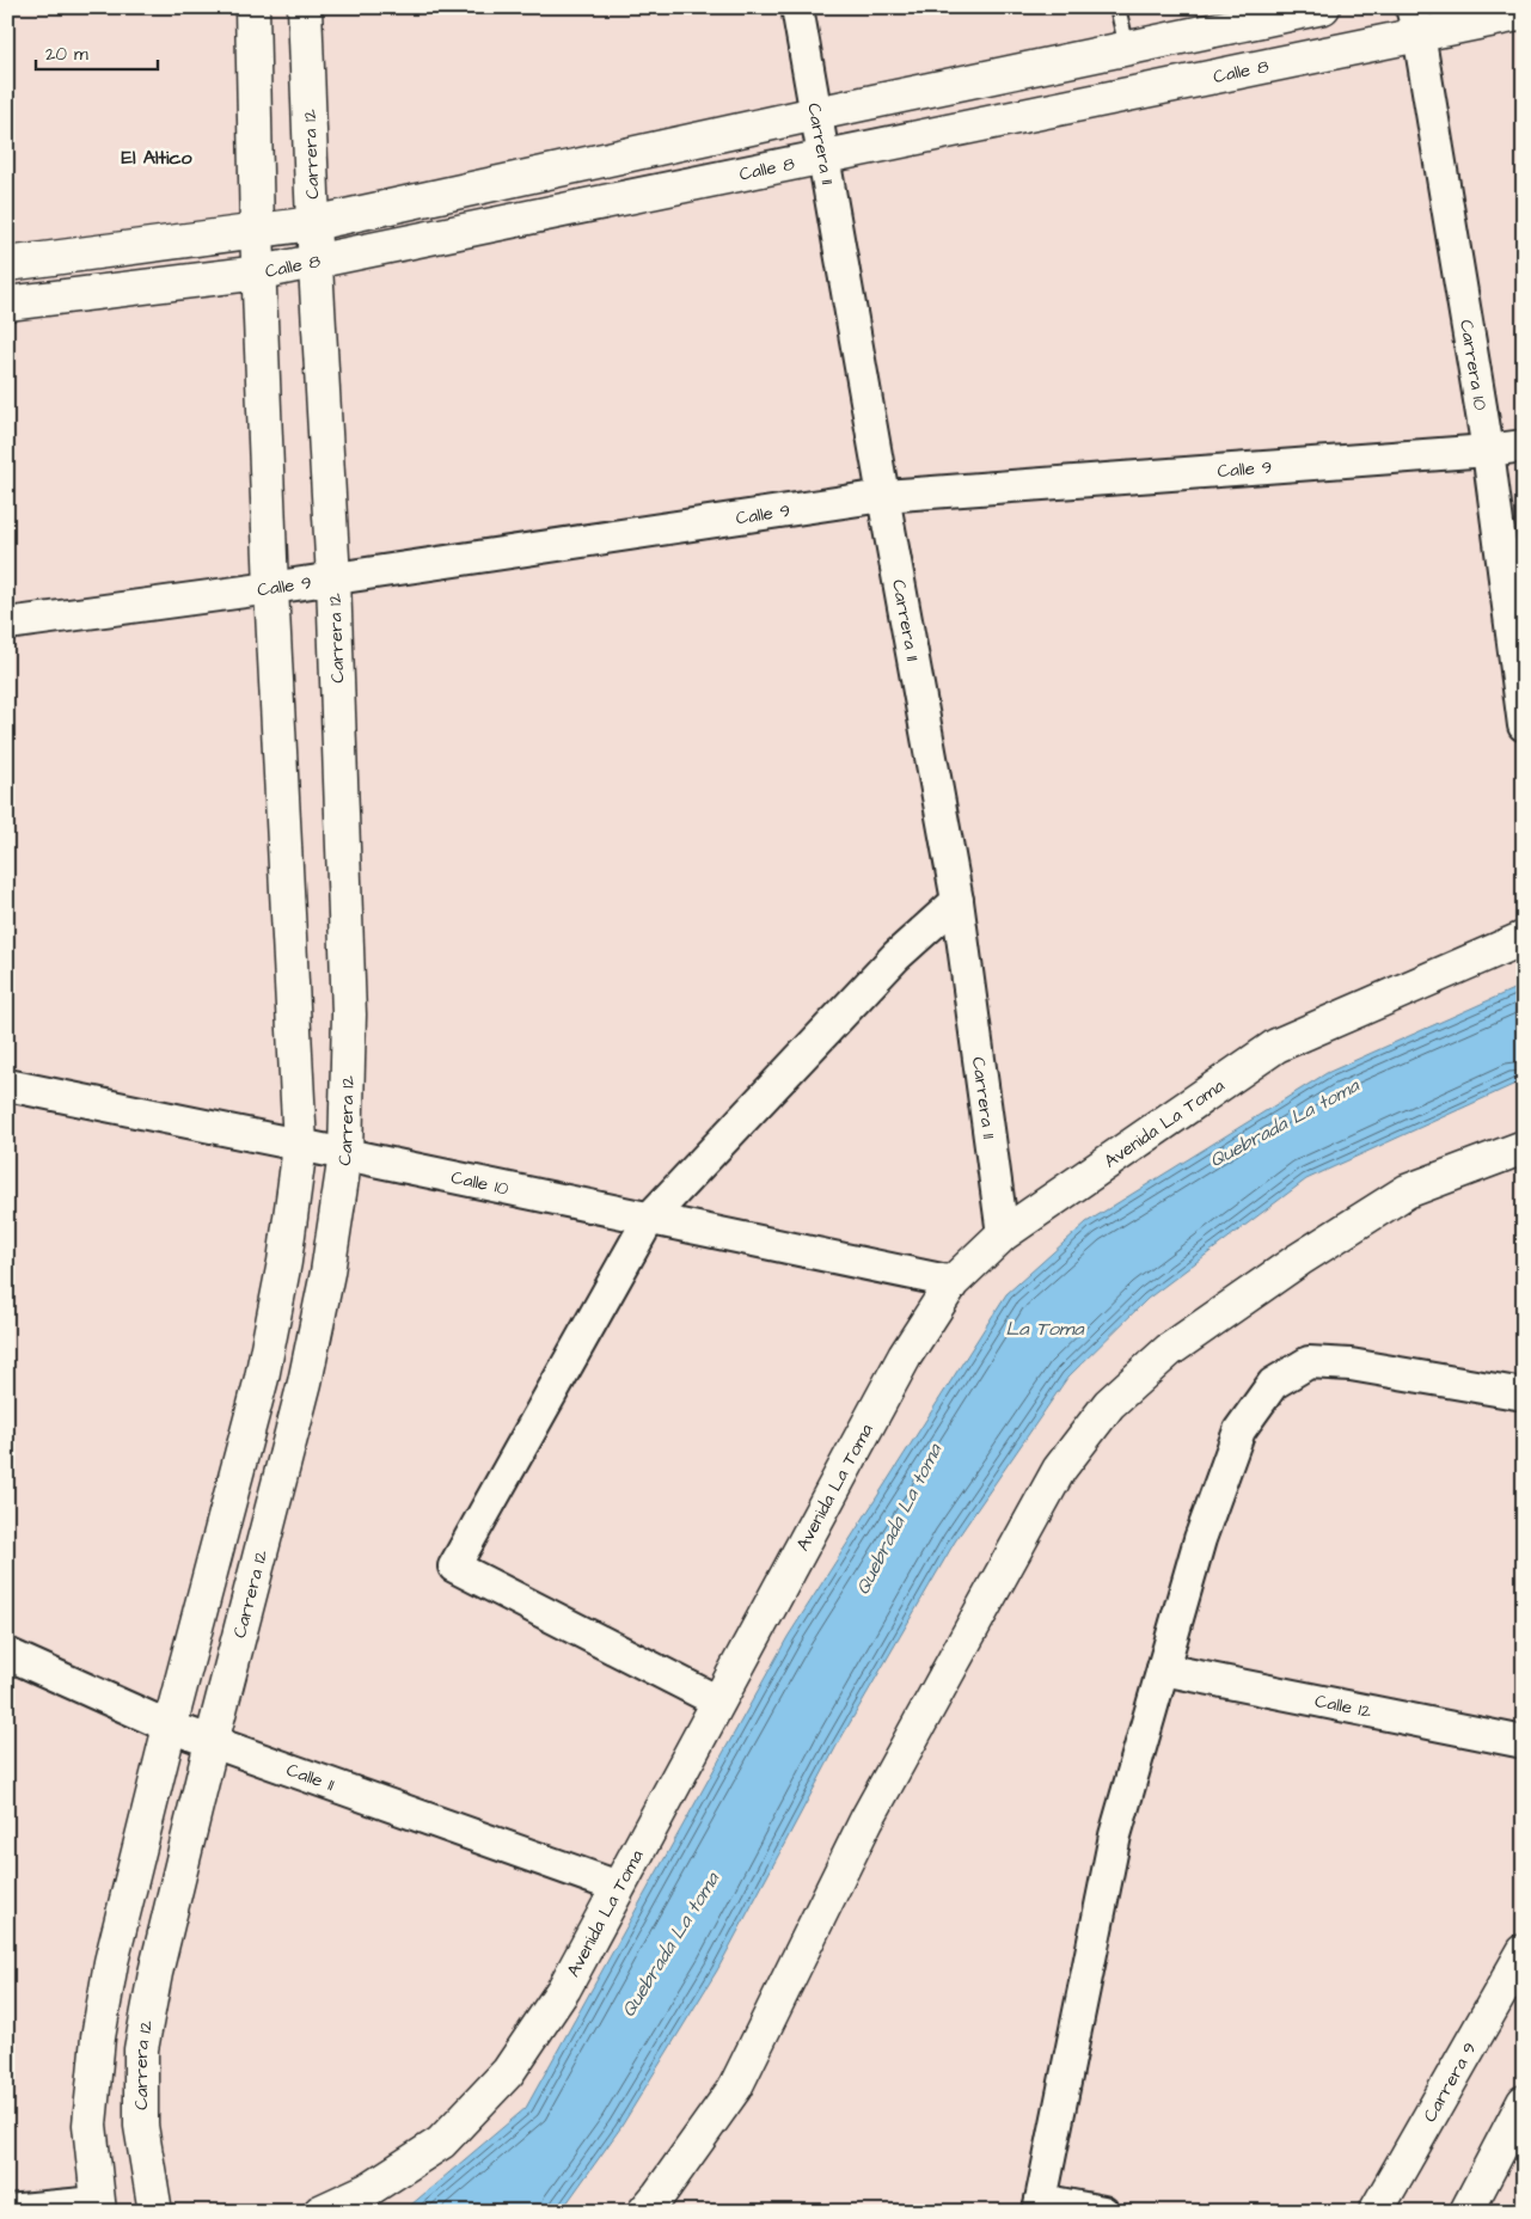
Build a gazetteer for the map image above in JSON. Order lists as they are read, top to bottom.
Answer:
{
  "streets": {
    "main road": [
      "Calle 8",
      "Carrera 12",
      "Avenida La Toma",
      "Carrera 9"
    ],
    "street": [
      "Carrera 11",
      "Carrera 10",
      "Calle 9",
      "Calle 10",
      "Calle 12",
      "Calle 11"
    ]
  },
  "crossings": [
    ["Calle 8", "Carrera 11"],
    ["Calle 8", "Carrera 12"],
    ["Calle 8", "Carrera 10"],
    ["Carrera 11", "Calle 9"],
    ["Carrera 11", "Avenida La Toma"],
    ["Carrera 12", "Calle 9"],
    ["Carrera 12", "Calle 10"],
    ["Carrera 12", "Calle 11"],
    ["Carrera 10", "Calle 9"],
    ["Avenida La Toma", "Calle 10"],
    ["Avenida La Toma", "Calle 11"]
  ],
  "districts": ["El Altico"],
  "water": ["Quebrada La toma", "La Toma"],
  "scale_bar": "20 m"
}
